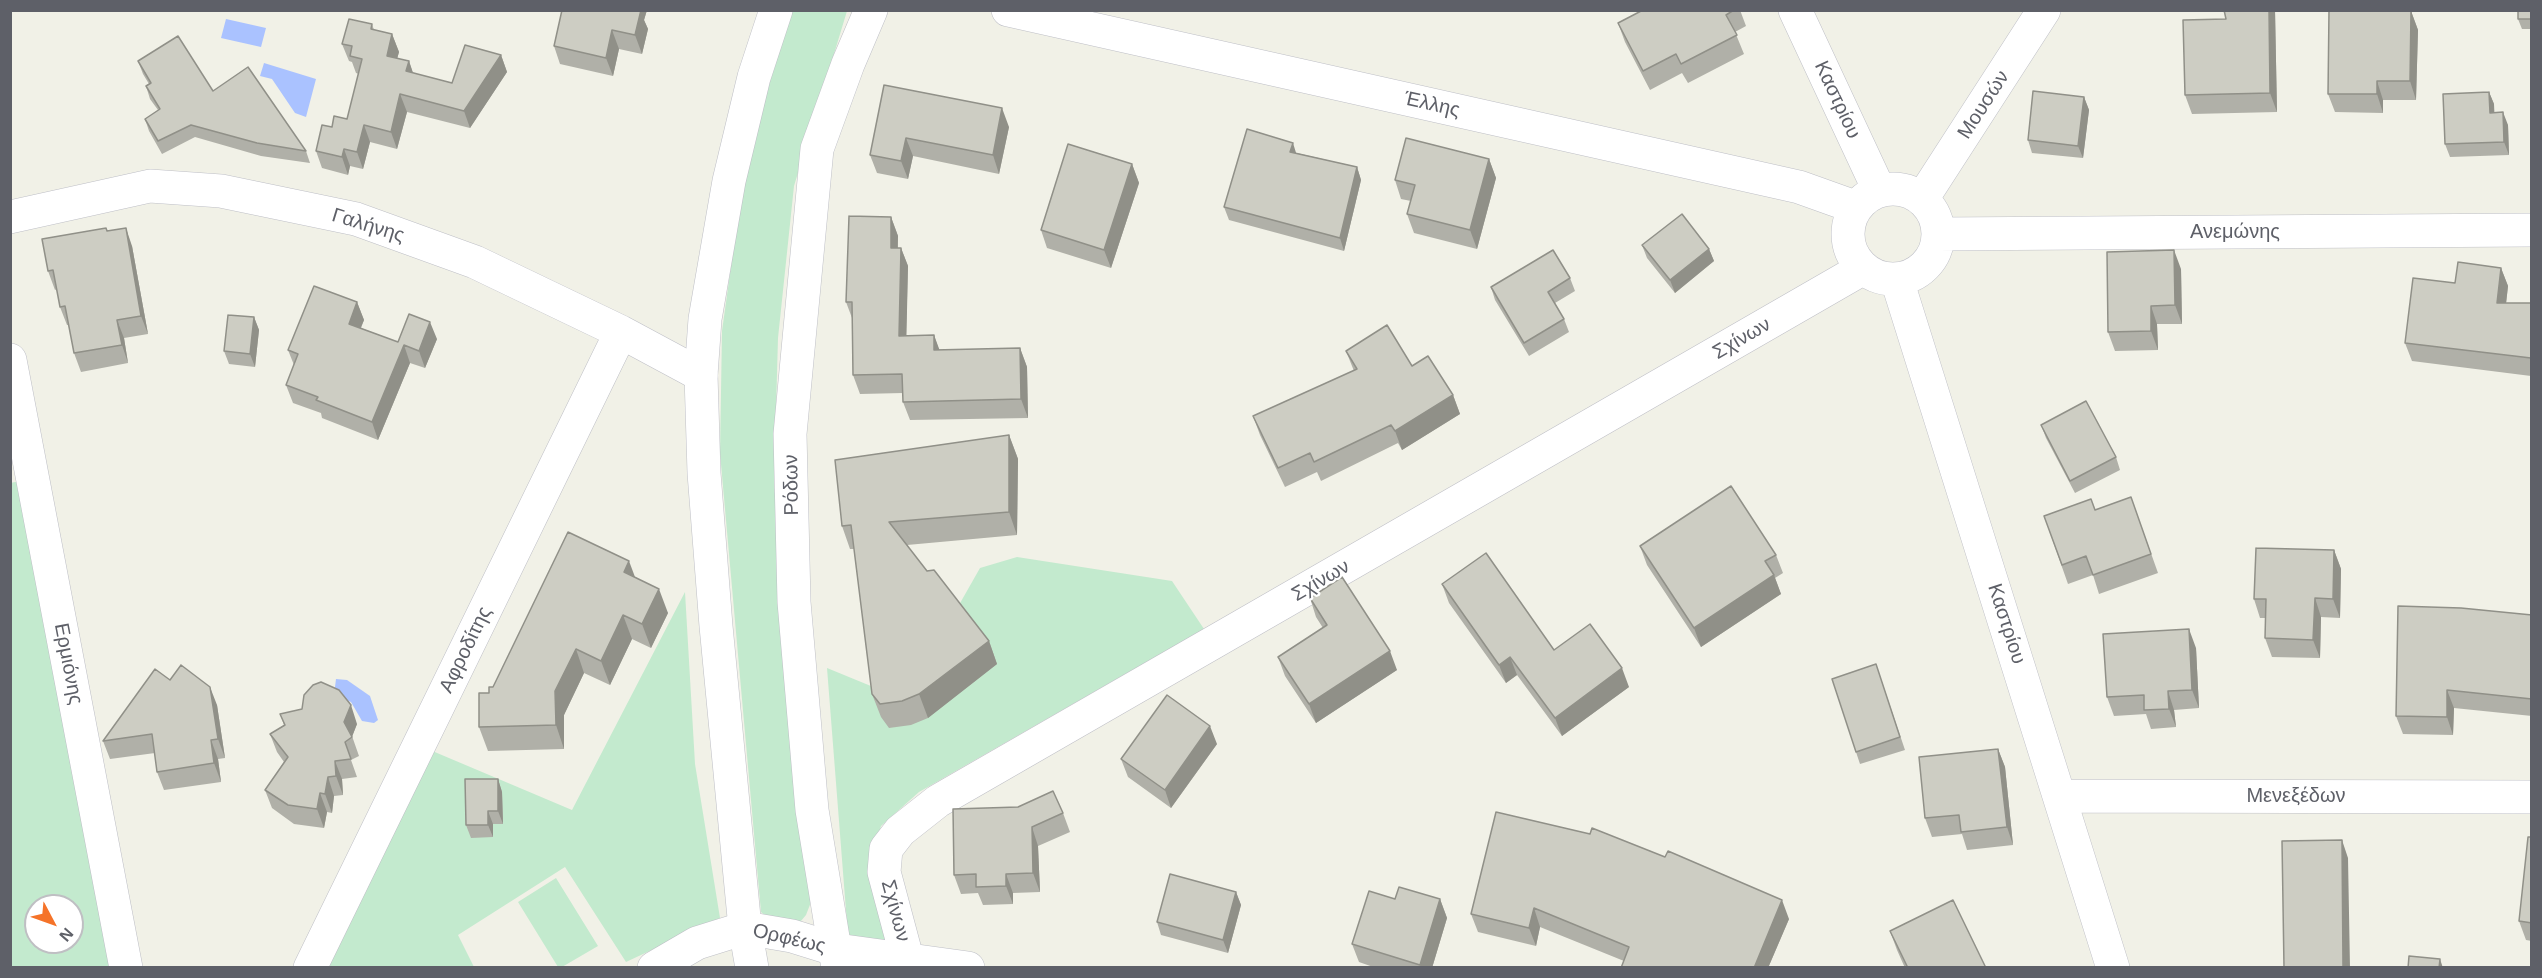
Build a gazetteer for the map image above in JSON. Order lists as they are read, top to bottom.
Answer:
{
  "streets": {
    "street": [
      "Καστρίου",
      "Έλλης",
      "Μουσών",
      "Γαλήνης",
      "Ανεμώνης",
      "Σχίνων",
      "Ρόδων",
      "Αφροδίτης",
      "Ερμιόνης",
      "Μενεξέδων",
      "Ορφέως"
    ]
  },
  "crossings": [
    ["Καστρίου", "Έλλης"],
    ["Καστρίου", "Μουσών"],
    ["Καστρίου", "Ανεμώνης"],
    ["Καστρίου", "Σχίνων"],
    ["Καστρίου", "Μενεξέδων"],
    ["Έλλης", "Μουσών"],
    ["Έλλης", "Ανεμώνης"],
    ["Έλλης", "Σχίνων"],
    ["Μουσών", "Ανεμώνης"],
    ["Μουσών", "Σχίνων"],
    ["Γαλήνης", "Αφροδίτης"],
    ["Ανεμώνης", "Σχίνων"],
    ["Σχίνων", "Ορφέως"],
    ["Ρόδων", "Ορφέως"]
  ],
  "north": "bottom right"
}
